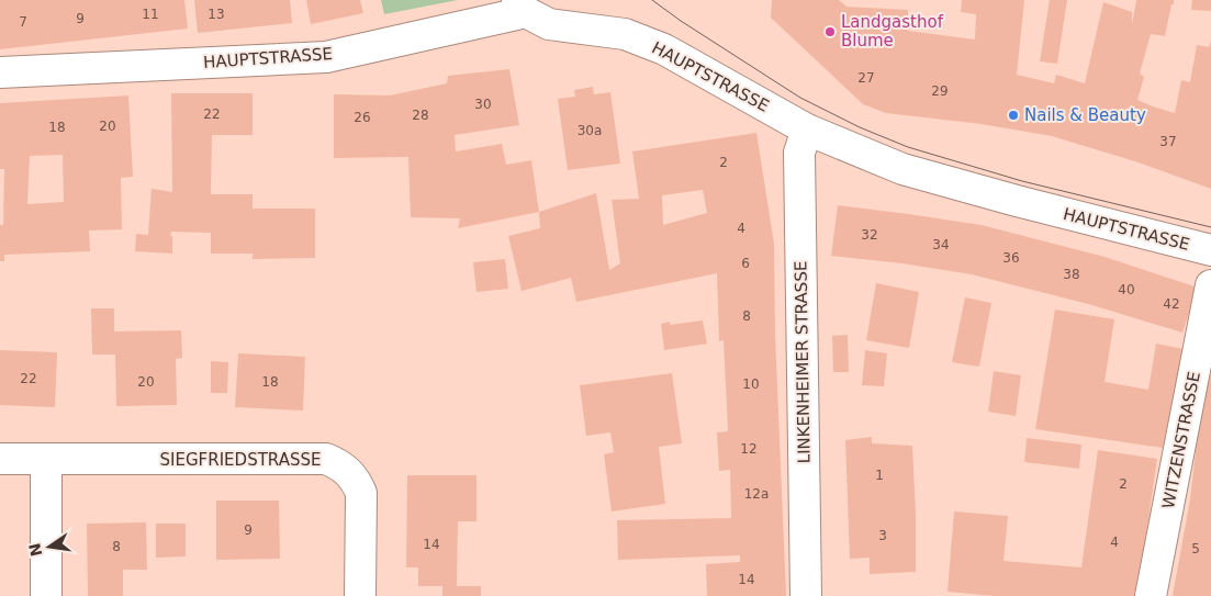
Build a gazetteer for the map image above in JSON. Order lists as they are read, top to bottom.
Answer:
{
  "streets": {
    "street": [
      "HAUPTSTRASSE",
      "LINKENHEIMER STRASSE",
      "WITZENSTRASSE",
      "SIEGFRIEDSTRASSE"
    ]
  },
  "crossings": [
    ["HAUPTSTRASSE", "LINKENHEIMER STRASSE"]
  ],
  "places": ["Landgasthof Blume", "Nails & Beauty"],
  "house_numbers": [
    "11",
    "13",
    "9",
    "7",
    "27",
    "29",
    "30",
    "22",
    "28",
    "26",
    "20",
    "18",
    "30a",
    "37",
    "2",
    "4",
    "32",
    "34",
    "36",
    "6",
    "38",
    "40",
    "42",
    "8",
    "22",
    "20",
    "18",
    "10",
    "12",
    "1",
    "2",
    "12a",
    "9",
    "3",
    "4",
    "14",
    "8",
    "5",
    "14"
  ],
  "north": "left"
}
